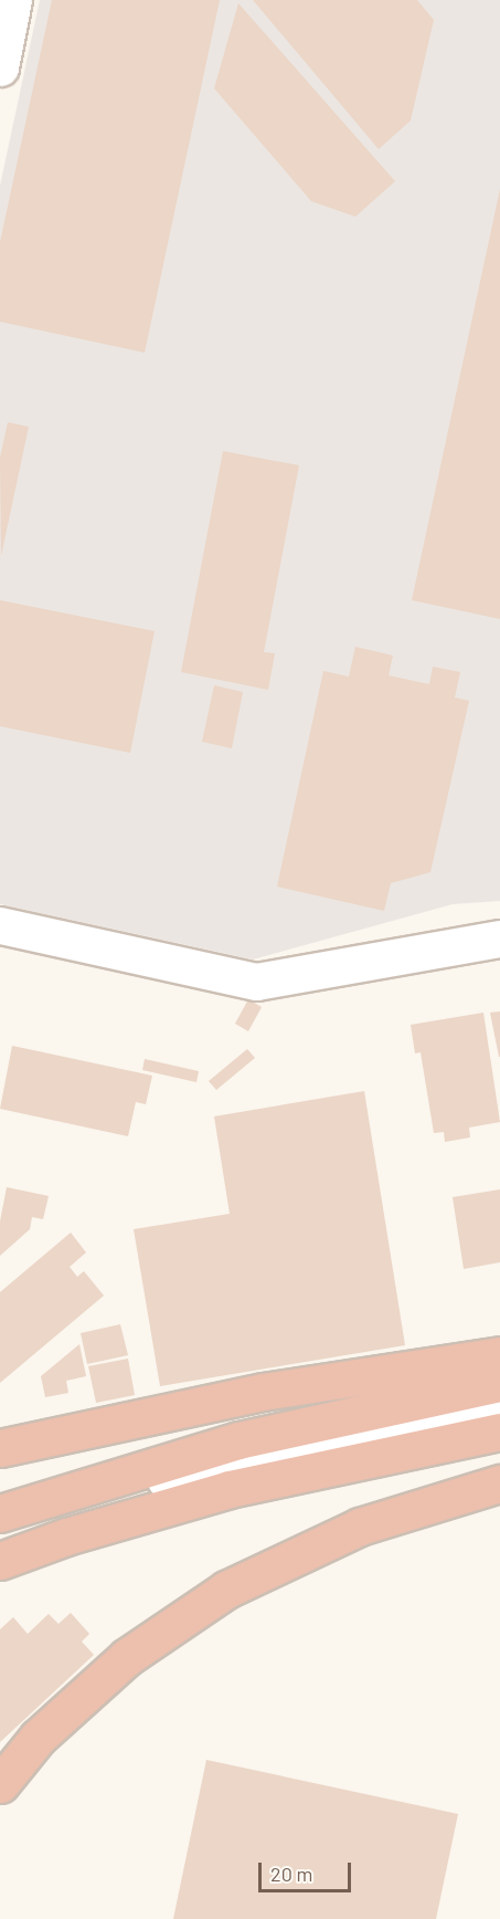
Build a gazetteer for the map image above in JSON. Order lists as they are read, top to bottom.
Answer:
{
  "scale_bar": "20 m"
}
